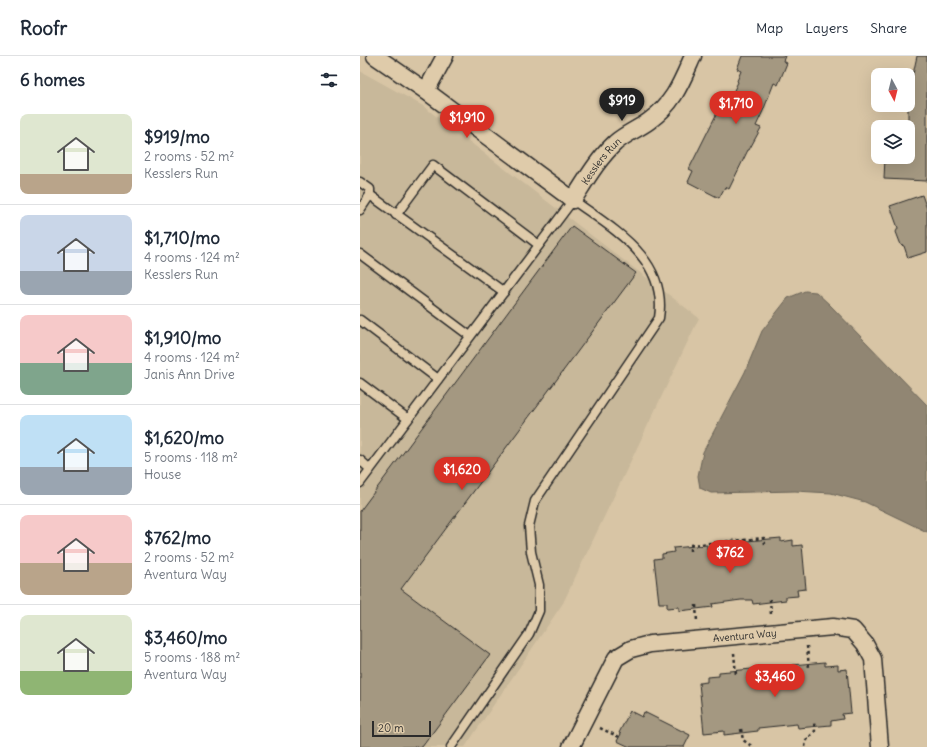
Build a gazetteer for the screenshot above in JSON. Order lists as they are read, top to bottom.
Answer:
{
  "streets": {
    "street": ["Kesslers Run", "Aventura Way"]
  },
  "scale_bar": "20 m",
  "north": "bottom",
  "page": {
    "header": "Roofr",
    "nav": ["Map", "Layers", "Share"],
    "heading": "6 homes",
    "price": [
      "$919",
      "$1,710",
      "$1,910",
      "$1,620",
      "$762",
      "$3,460"
    ],
    "list": [
      {
        "name": "$919/mo",
        "note": "2 rooms · 52 m² · Kesslers Run"
      },
      {
        "name": "$1,710/mo",
        "note": "4 rooms · 124 m² · Kesslers Run"
      },
      {
        "name": "$1,910/mo",
        "note": "4 rooms · 124 m² · Janis Ann Drive"
      },
      {
        "name": "$1,620/mo",
        "note": "5 rooms · 118 m² · House"
      },
      {
        "name": "$762/mo",
        "note": "2 rooms · 52 m² · Aventura Way"
      },
      {
        "name": "$3,460/mo",
        "note": "5 rooms · 188 m² · Aventura Way"
      }
    ],
    "scale": "20 m"
  }
}
